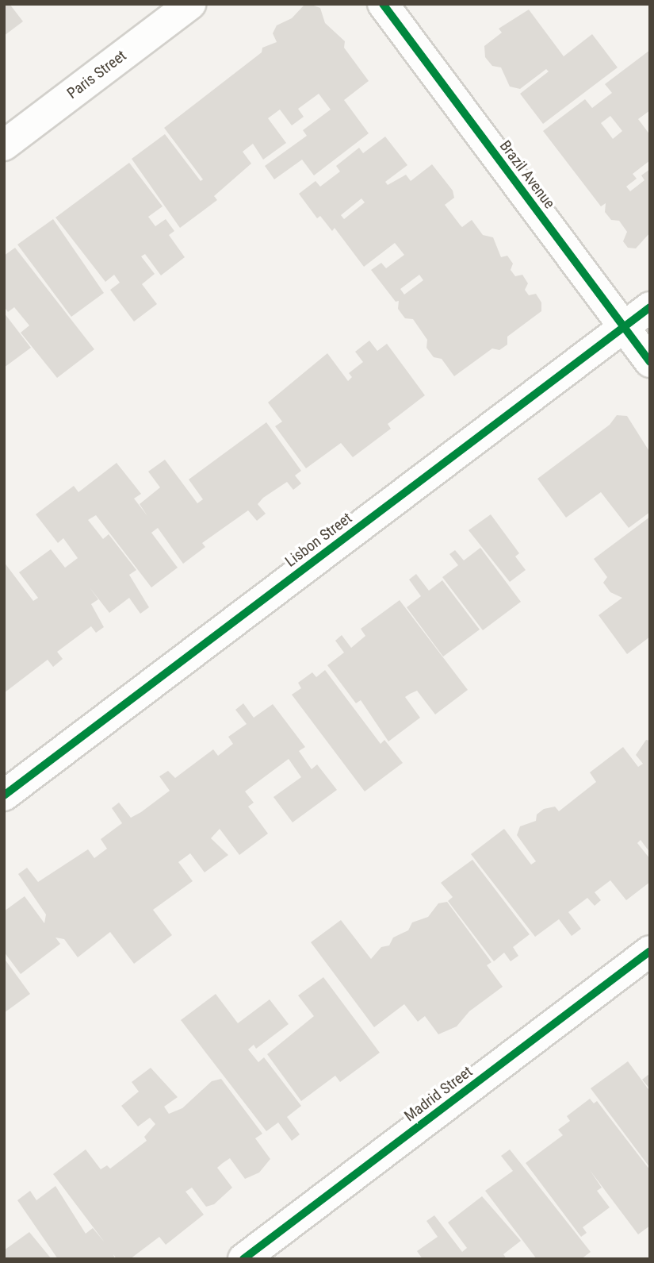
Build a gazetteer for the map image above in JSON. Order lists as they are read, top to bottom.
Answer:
{
  "streets": {
    "street": [
      "Paris Street",
      "Brazil Avenue",
      "Lisbon Street",
      "Madrid Street"
    ]
  },
  "crossings": [
    ["Brazil Avenue", "Lisbon Street"]
  ]
}
